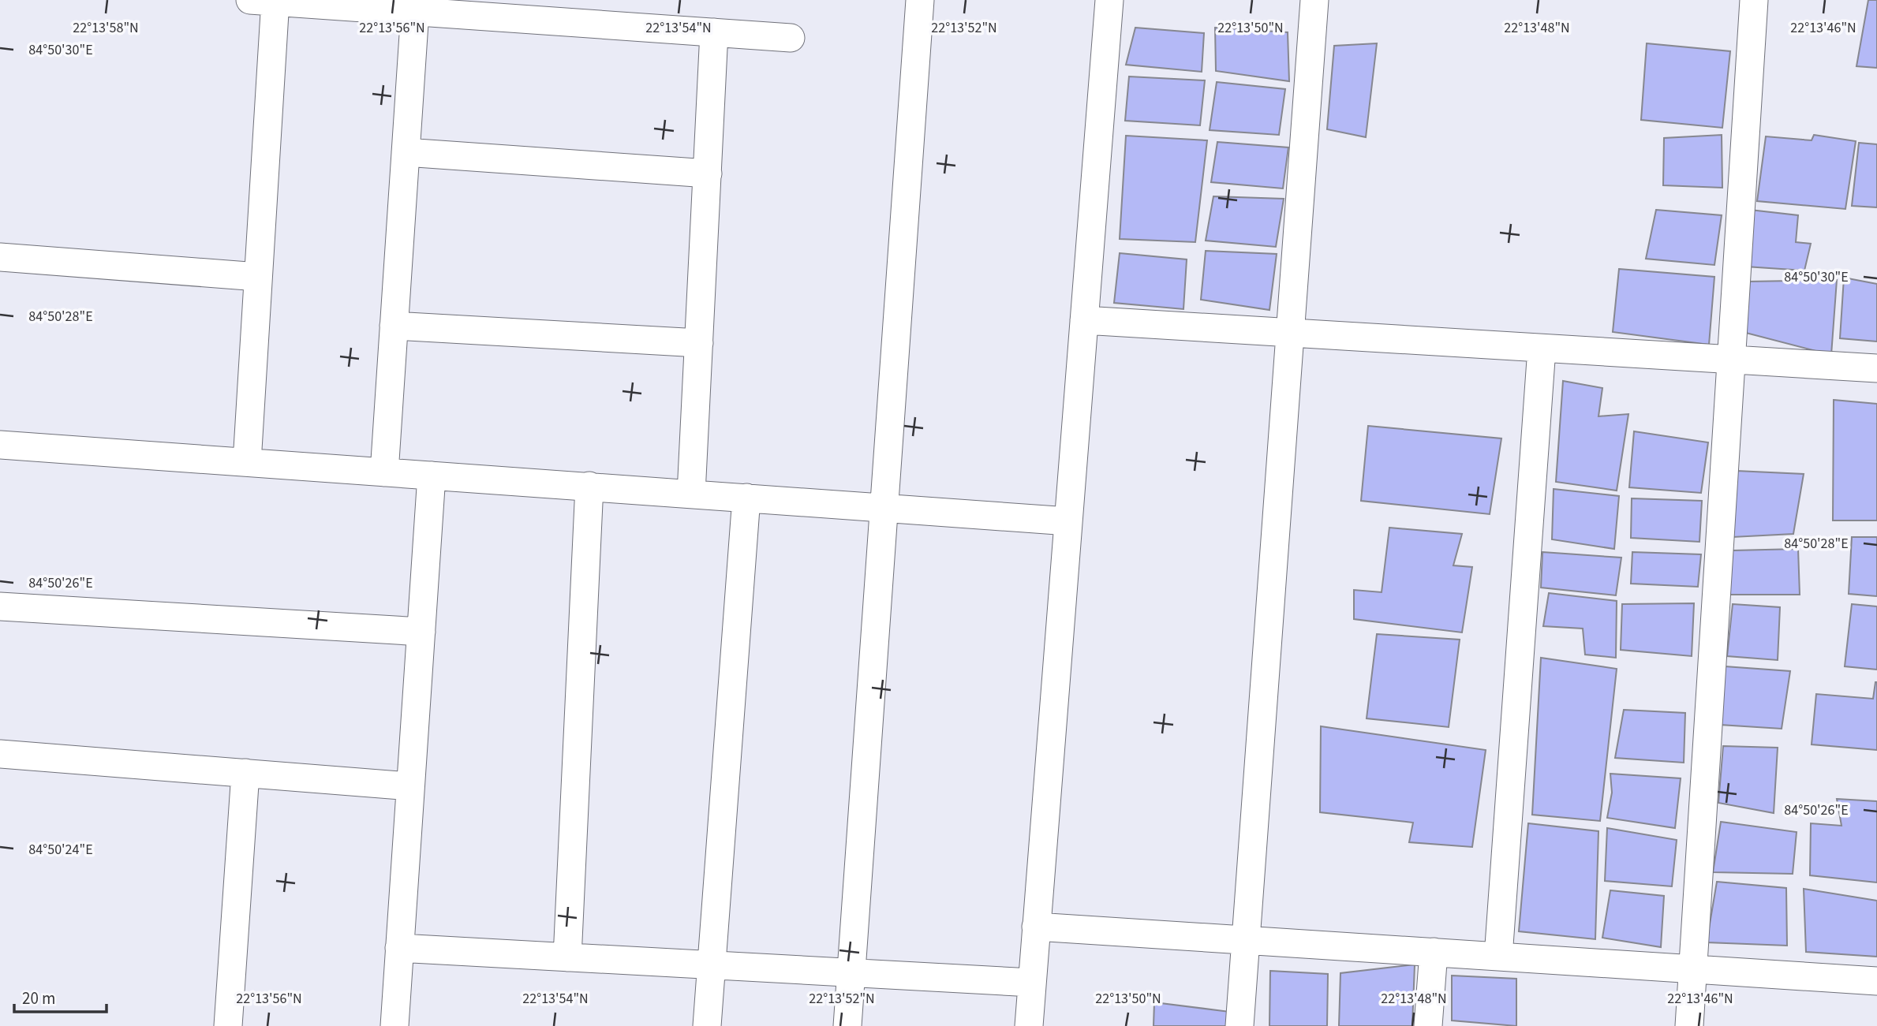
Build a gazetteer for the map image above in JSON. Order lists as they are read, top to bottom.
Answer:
{
  "scale_bar": "20 m",
  "coordinates": [
    "22°13'58\"N",
    "22°13'56\"N",
    "22°13'54\"N",
    "22°13'52\"N",
    "22°13'50\"N",
    "22°13'48\"N",
    "22°13'46\"N",
    "84°50'30\"E",
    "84°50'28\"E",
    "84°50'26\"E",
    "84°50'24\"E"
  ]
}
